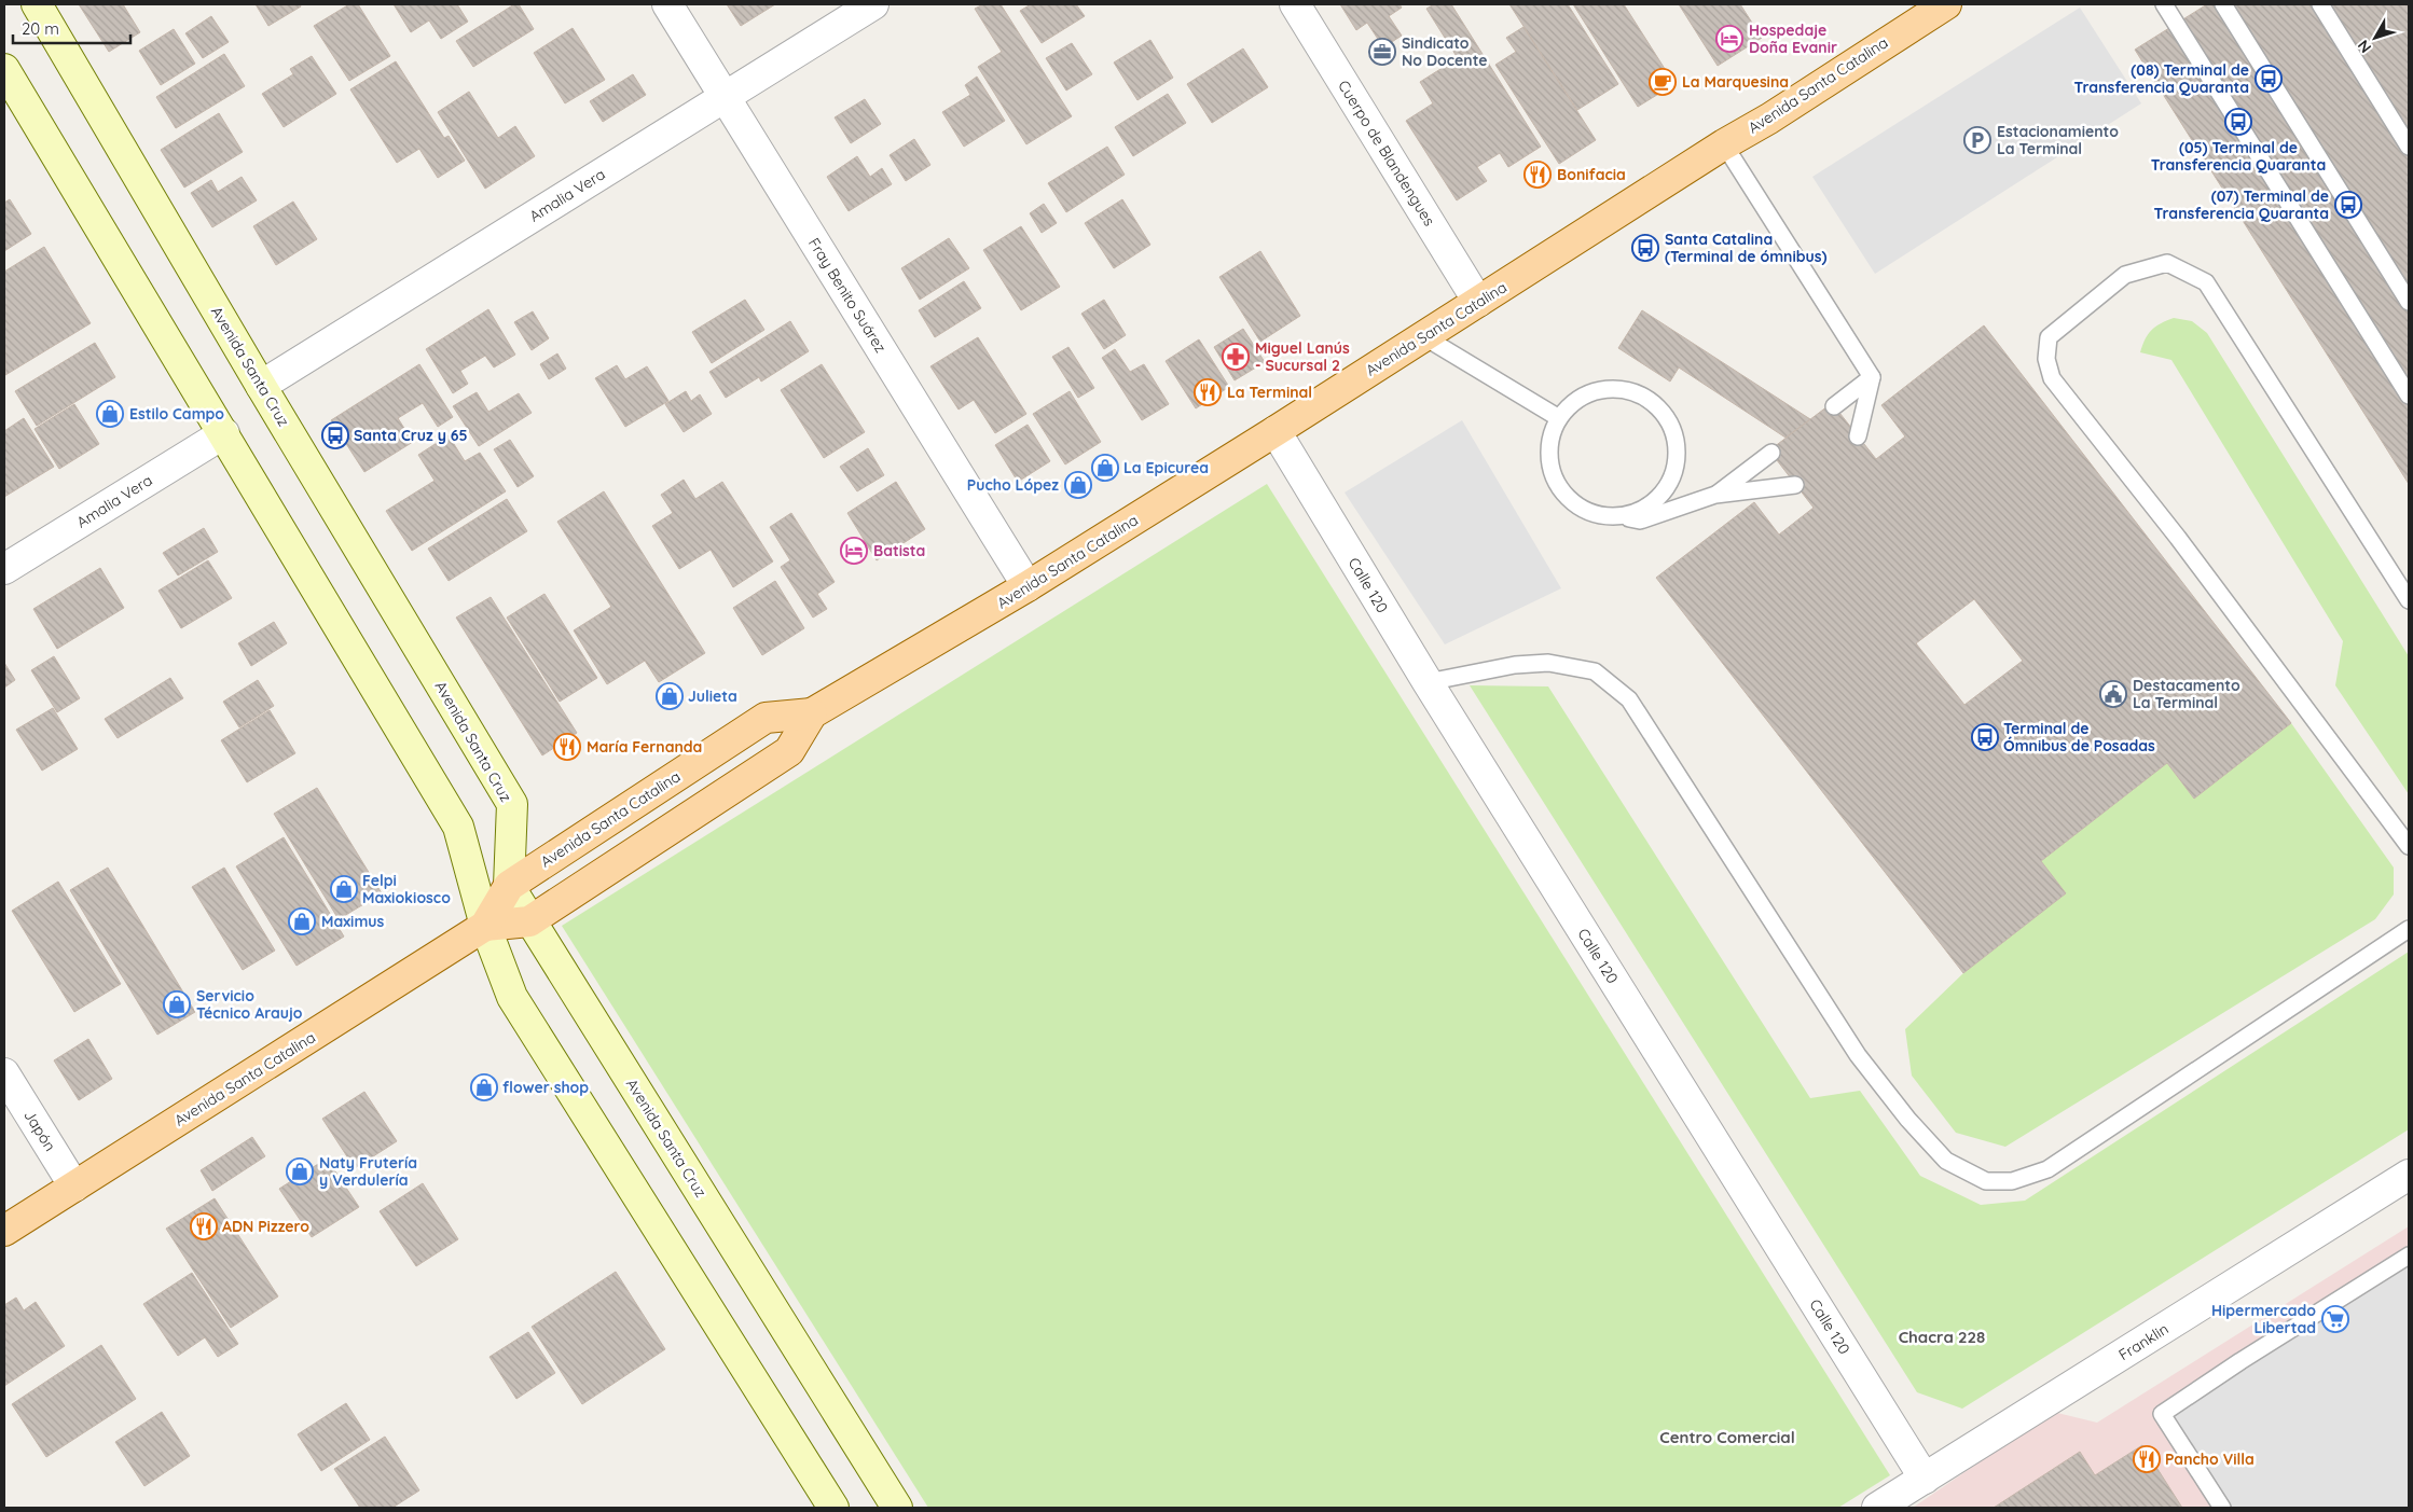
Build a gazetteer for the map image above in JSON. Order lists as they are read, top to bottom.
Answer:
{
  "streets": {
    "main road": ["Avenida Santa Catalina", "Avenida Santa Cruz"],
    "street": [
      "Cuerpo de Blandengues",
      "Amalia Vera",
      "Fray Benito Suárez",
      "Calle 120",
      "Japón",
      "Franklin"
    ]
  },
  "crossings": [
    ["Avenida Santa Catalina", "Cuerpo de Blandengues"],
    ["Avenida Santa Catalina", "Fray Benito Suárez"],
    ["Avenida Santa Catalina", "Avenida Santa Cruz"],
    ["Avenida Santa Catalina", "Calle 120"],
    ["Avenida Santa Catalina", "Japón"],
    ["Amalia Vera", "Fray Benito Suárez"],
    ["Amalia Vera", "Avenida Santa Cruz"],
    ["Calle 120", "Franklin"]
  ],
  "districts": ["Chacra 228", "Centro Comercial"],
  "places": {
    "hotel": ["Hospedaje Doña Evanir", "Batista"],
    "office": ["Sindicato No Docente"],
    "bus stop": [
      "(08) Terminal de Transferencia Quaranta",
      "(05) Terminal de Transferencia Quaranta",
      "(07) Terminal de Transferencia Quaranta",
      "Santa Catalina (Terminal de ómnibus)",
      "Santa Cruz y 65",
      "Terminal de Ómnibus de Posadas"
    ],
    "cafe": ["La Marquesina"],
    "parking": ["Estacionamiento La Terminal"],
    "restaurant": [
      "Bonifacia",
      "La Terminal",
      "María Fernanda",
      "ADN Pizzero",
      "Pancho Villa"
    ],
    "pharmacy": ["Miguel Lanús - Sucursal 2"],
    "shop": [
      "Estilo Campo",
      "La Epicurea",
      "Pucho López",
      "Julieta",
      "Felpi Maxiokiosco",
      "Maximus",
      "Servicio Técnico Araujo",
      "flower shop",
      "Naty Frutería y Verdulería"
    ],
    "public building": ["Destacamento La Terminal"],
    "supermarket": ["Hipermercado Libertad"]
  },
  "scale_bar": "20 m",
  "north": "bottom left"
}
